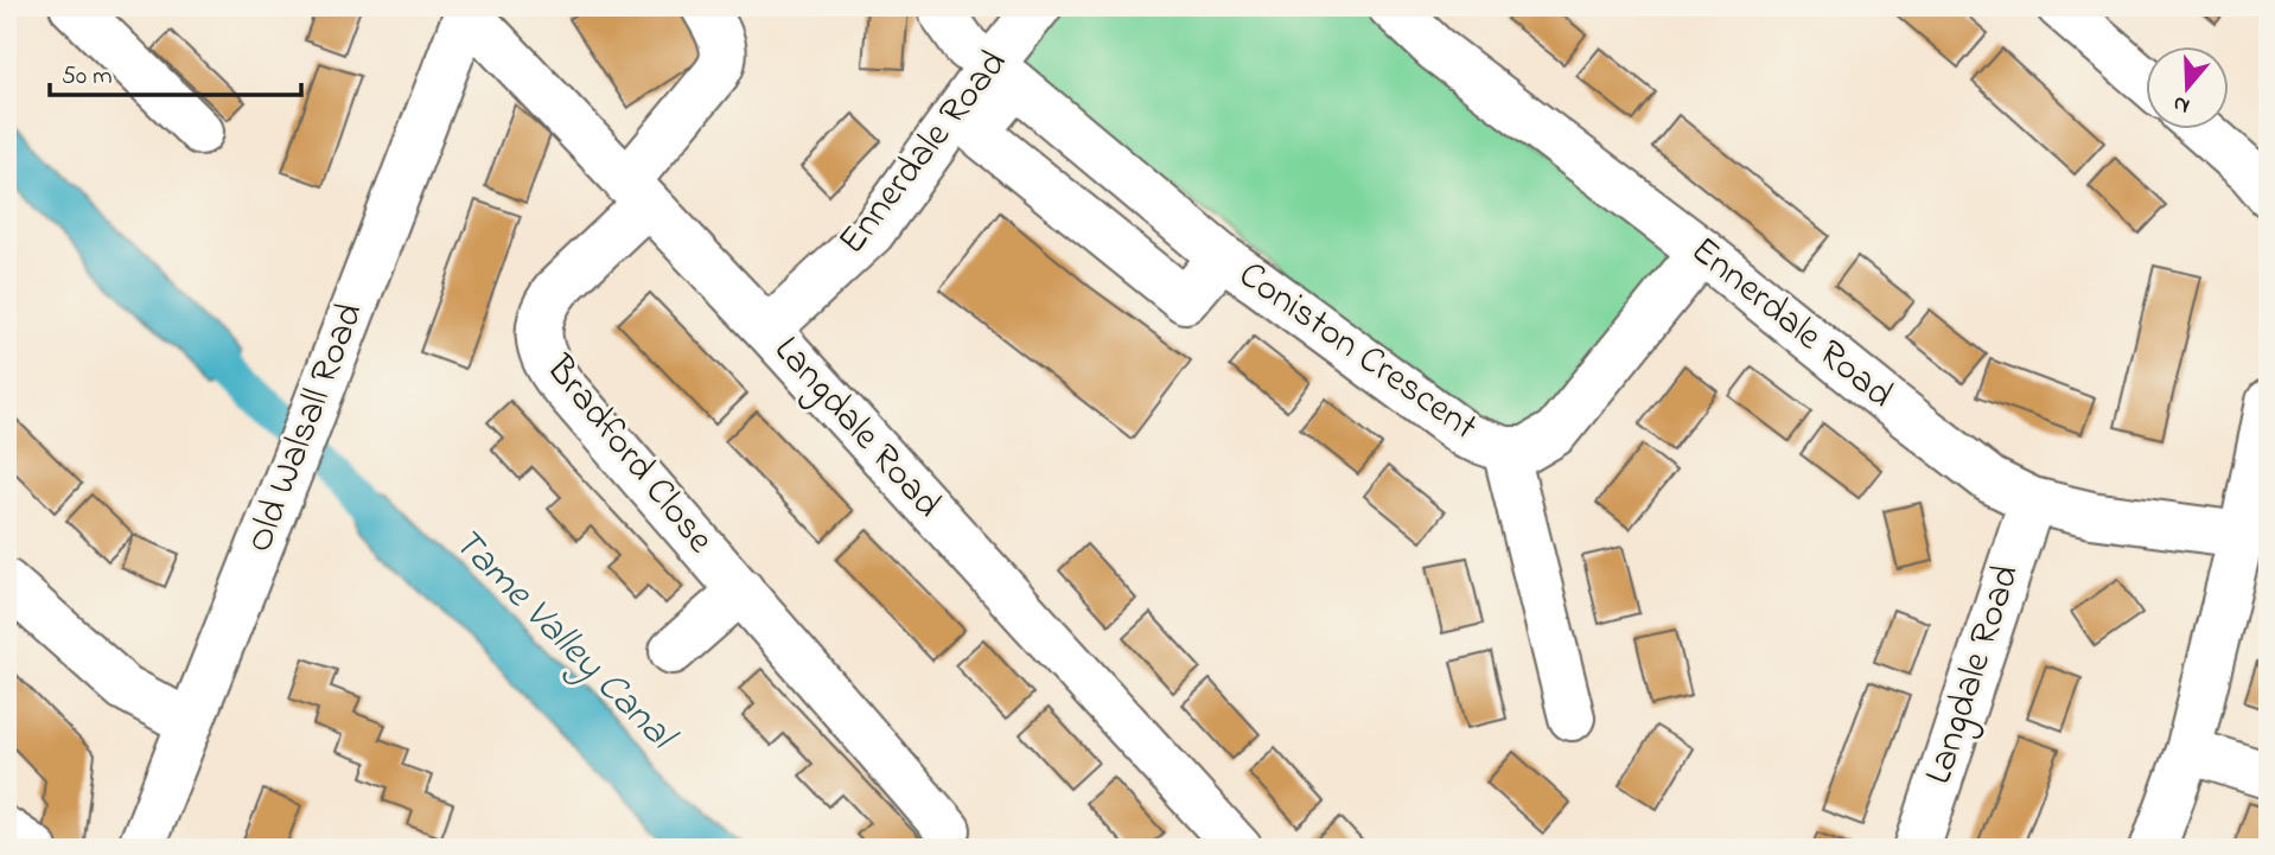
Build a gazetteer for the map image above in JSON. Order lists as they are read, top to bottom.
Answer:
{
  "streets": {
    "street": [
      "Ennerdale Road",
      "Coniston Crescent",
      "Old Walsall Road",
      "Langdale Road",
      "Bradford Close"
    ]
  },
  "crossings": [
    ["Ennerdale Road", "Coniston Crescent"],
    ["Ennerdale Road", "Langdale Road"],
    ["Old Walsall Road", "Langdale Road"],
    ["Langdale Road", "Bradford Close"]
  ],
  "water": ["Tame Valley Canal"],
  "scale_bar": "50 m",
  "north": "bottom"
}
